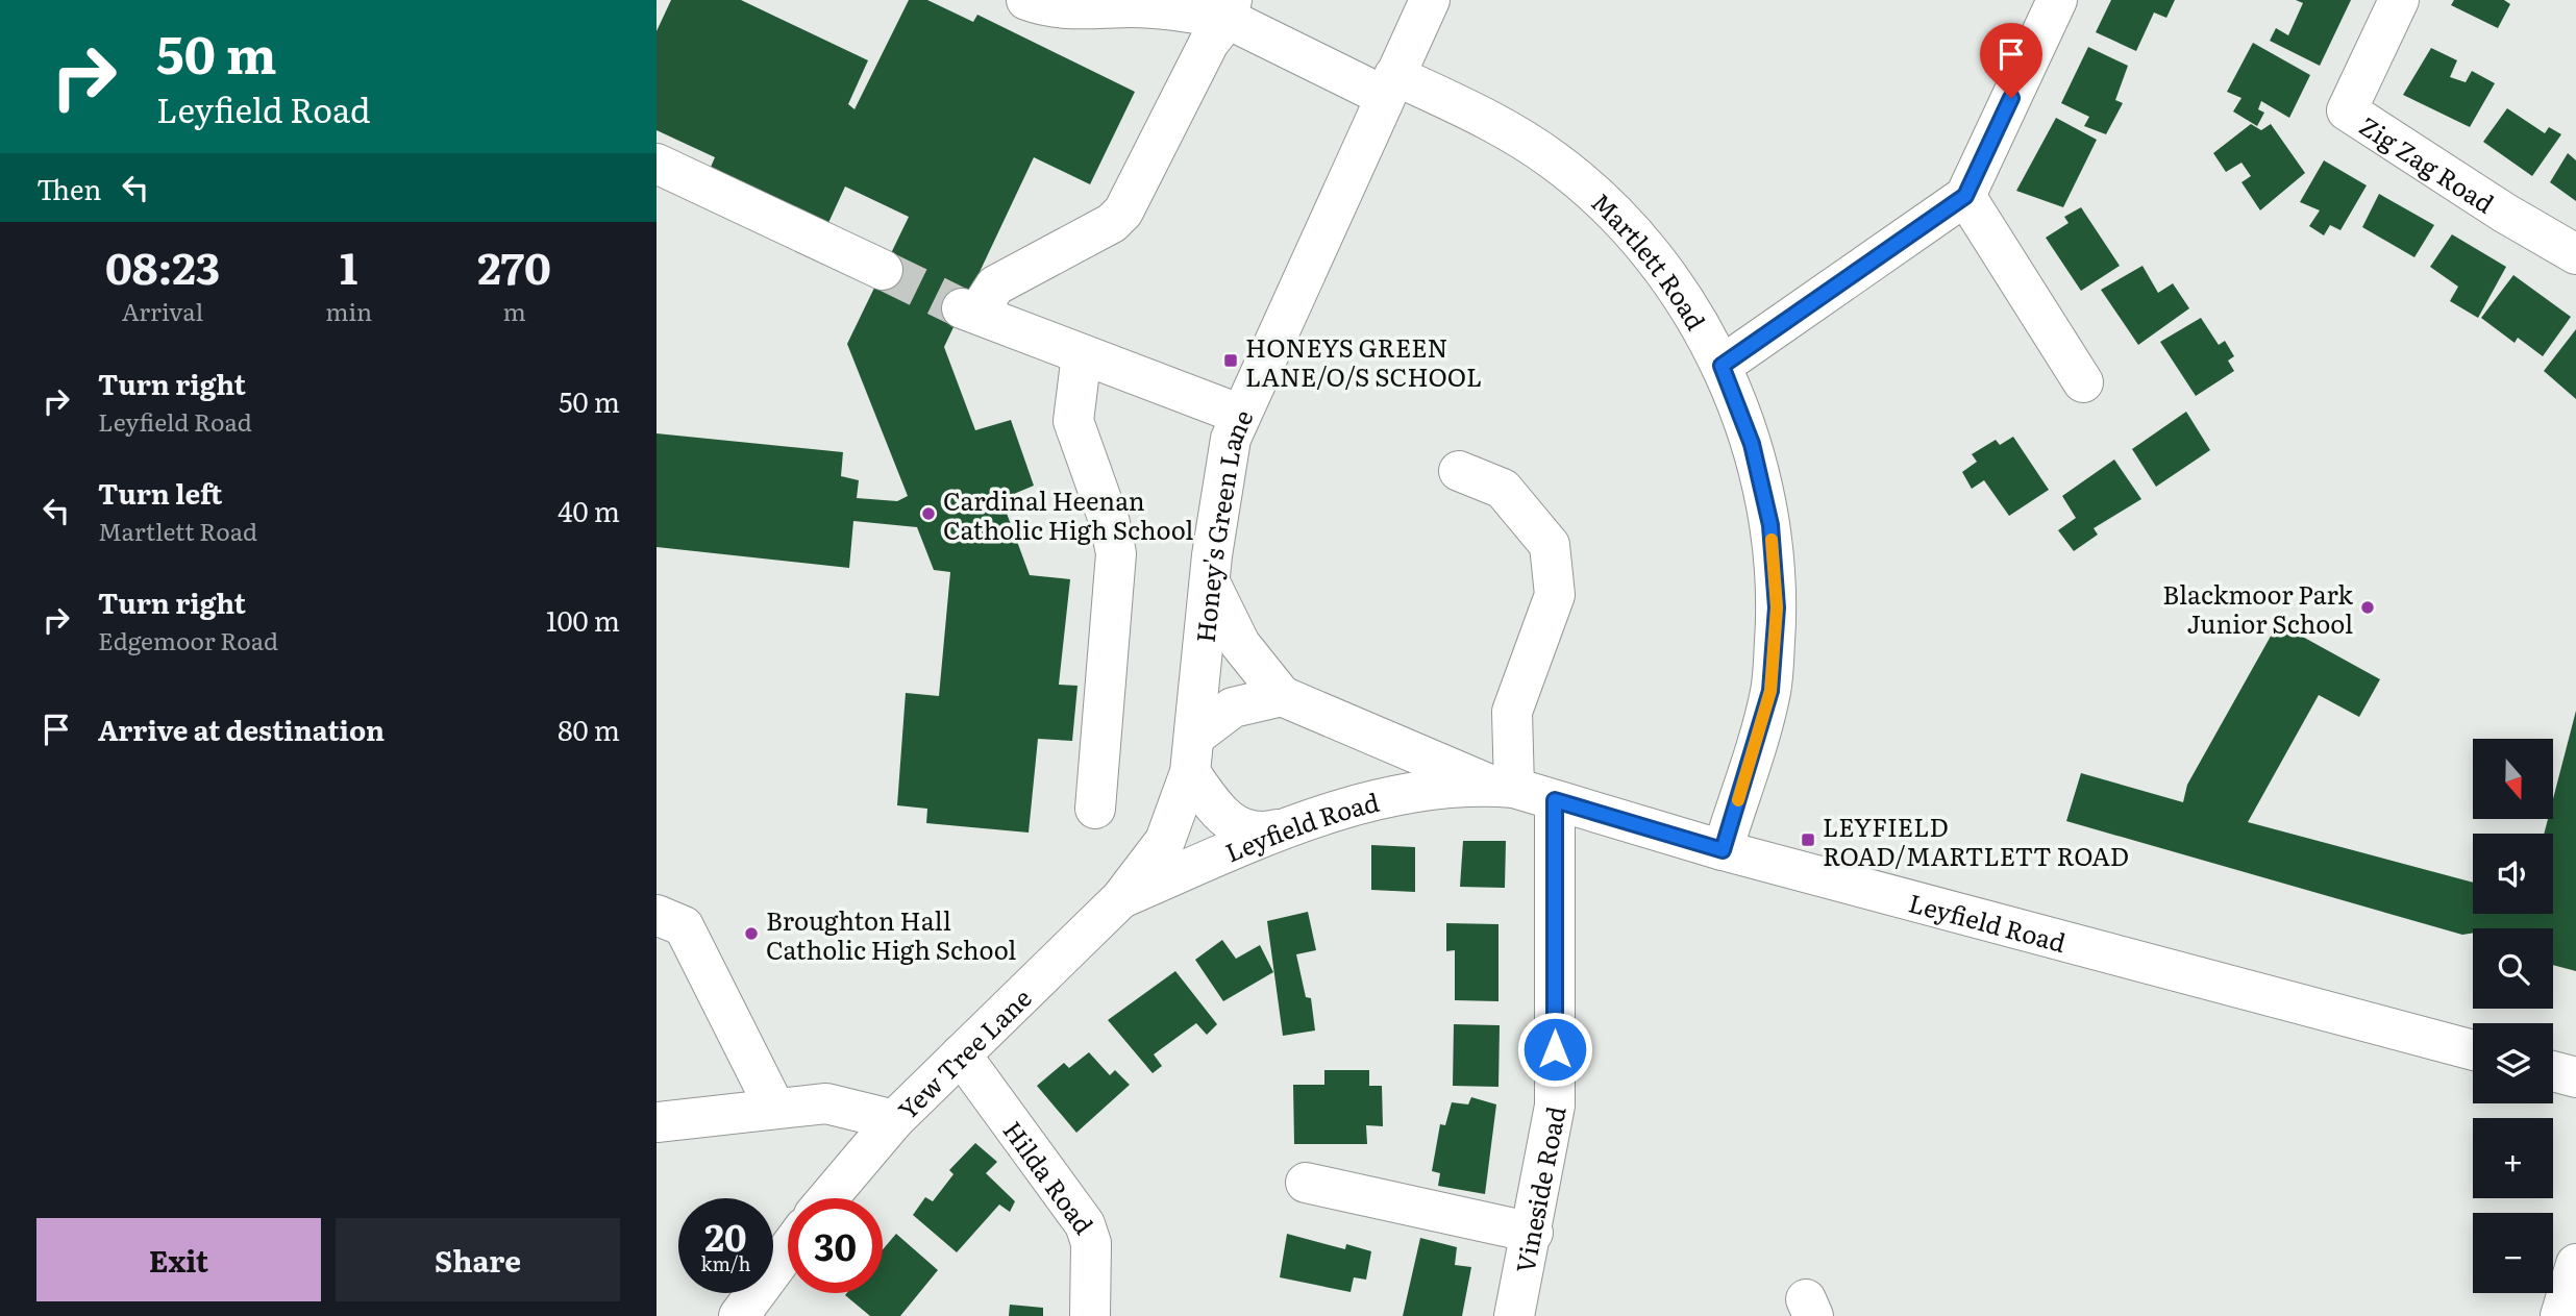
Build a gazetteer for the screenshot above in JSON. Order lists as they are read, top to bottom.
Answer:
{
  "streets": {
    "street": [
      "Zig Zag Road",
      "Martlett Road",
      "Honey's Green Lane",
      "Leyfield Road",
      "Yew Tree Lane",
      "Hilda Road",
      "Vineside Road"
    ]
  },
  "crossings": [
    ["Martlett Road", "Honey's Green Lane"],
    ["Martlett Road", "Leyfield Road"],
    ["Honey's Green Lane", "Leyfield Road"],
    ["Honey's Green Lane", "Yew Tree Lane"],
    ["Leyfield Road", "Yew Tree Lane"],
    ["Leyfield Road", "Vineside Road"],
    ["Yew Tree Lane", "Hilda Road"]
  ],
  "places": {
    "transit": ["HONEYS GREEN LANE/O/S SCHOOL", "LEYFIELD ROAD/MARTLETT ROAD"],
    "other": ["Cardinal Heenan Catholic High School", "Blackmoor Park Junior School", "Broughton Hall Catholic High School"]
  },
  "north": "bottom",
  "page": {
    "turn": ["50 m", "Leyfield Road"],
    "then": "Then",
    "eta": [
      "08:23",
      "Arrival",
      "1",
      "min",
      "270",
      "m"
    ],
    "list": [
      {
        "name": "Turn right",
        "note": "Leyfield Road",
        "value": "50 m"
      },
      {
        "name": "Turn left",
        "note": "Martlett Road",
        "value": "40 m"
      },
      {
        "name": "Turn right",
        "note": "Edgemoor Road",
        "value": "100 m"
      },
      {
        "name": "Arrive at destination",
        "value": "80 m"
      }
    ],
    "map_buttons": ["+", "−"],
    "speed": "20 km/h",
    "limit": "30",
    "buttons": ["Exit", "Share"]
  }
}
